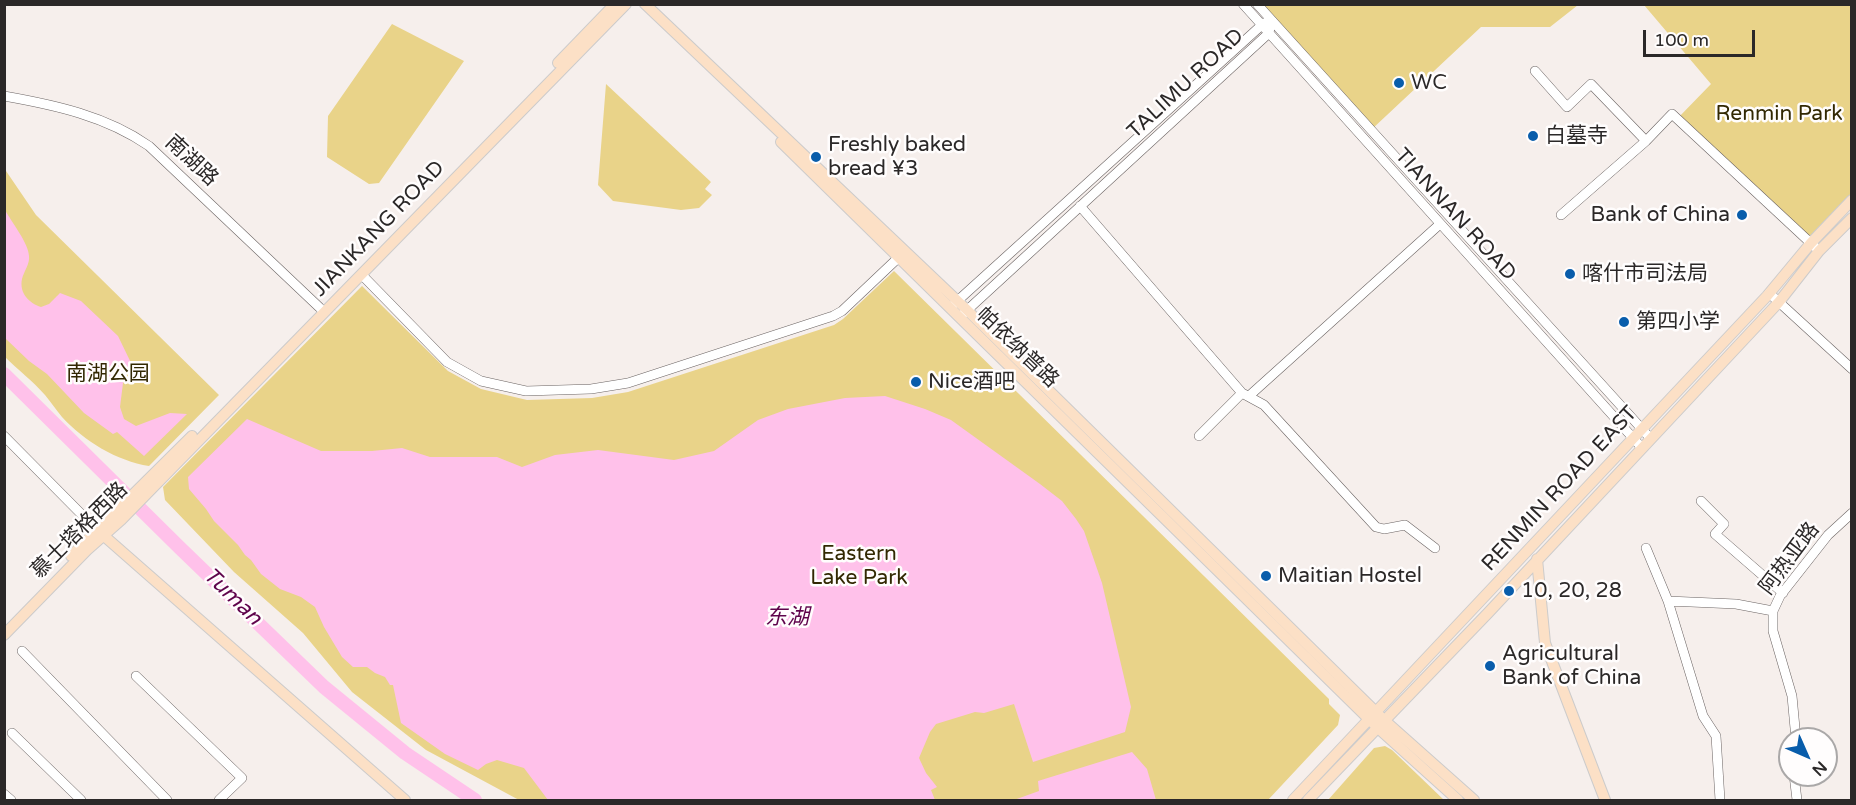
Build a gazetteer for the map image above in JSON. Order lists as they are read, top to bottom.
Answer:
{
  "streets": {
    "main road": [
      "JIANKANG ROAD",
      "帕依纳普路",
      "RENMIN ROAD EAST",
      "慕士塔格西路"
    ],
    "street": [
      "TALIMU ROAD",
      "南湖路",
      "TIANNAN ROAD",
      "阿热亚路"
    ]
  },
  "crossings": [
    ["TALIMU ROAD", "TIANNAN ROAD"],
    ["TALIMU ROAD", "帕依纳普路"],
    ["南湖路", "JIANKANG ROAD"],
    ["TIANNAN ROAD", "RENMIN ROAD EAST"],
    ["JIANKANG ROAD", "慕士塔格西路"],
    ["帕依纳普路", "RENMIN ROAD EAST"]
  ],
  "water": ["Tuman", "东湖"],
  "parks": ["Renmin Park", "南湖公园", "Eastern Lake Park"],
  "places": [
    "WC",
    "白墓寺",
    "Freshly baked bread ¥3",
    "Bank of China",
    "喀什市司法局",
    "第四小学",
    "Nice酒吧",
    "Maitian Hostel",
    "10, 20, 28",
    "Agricultural Bank of China"
  ],
  "scale_bar": "100 m",
  "north": "bottom right"
}
